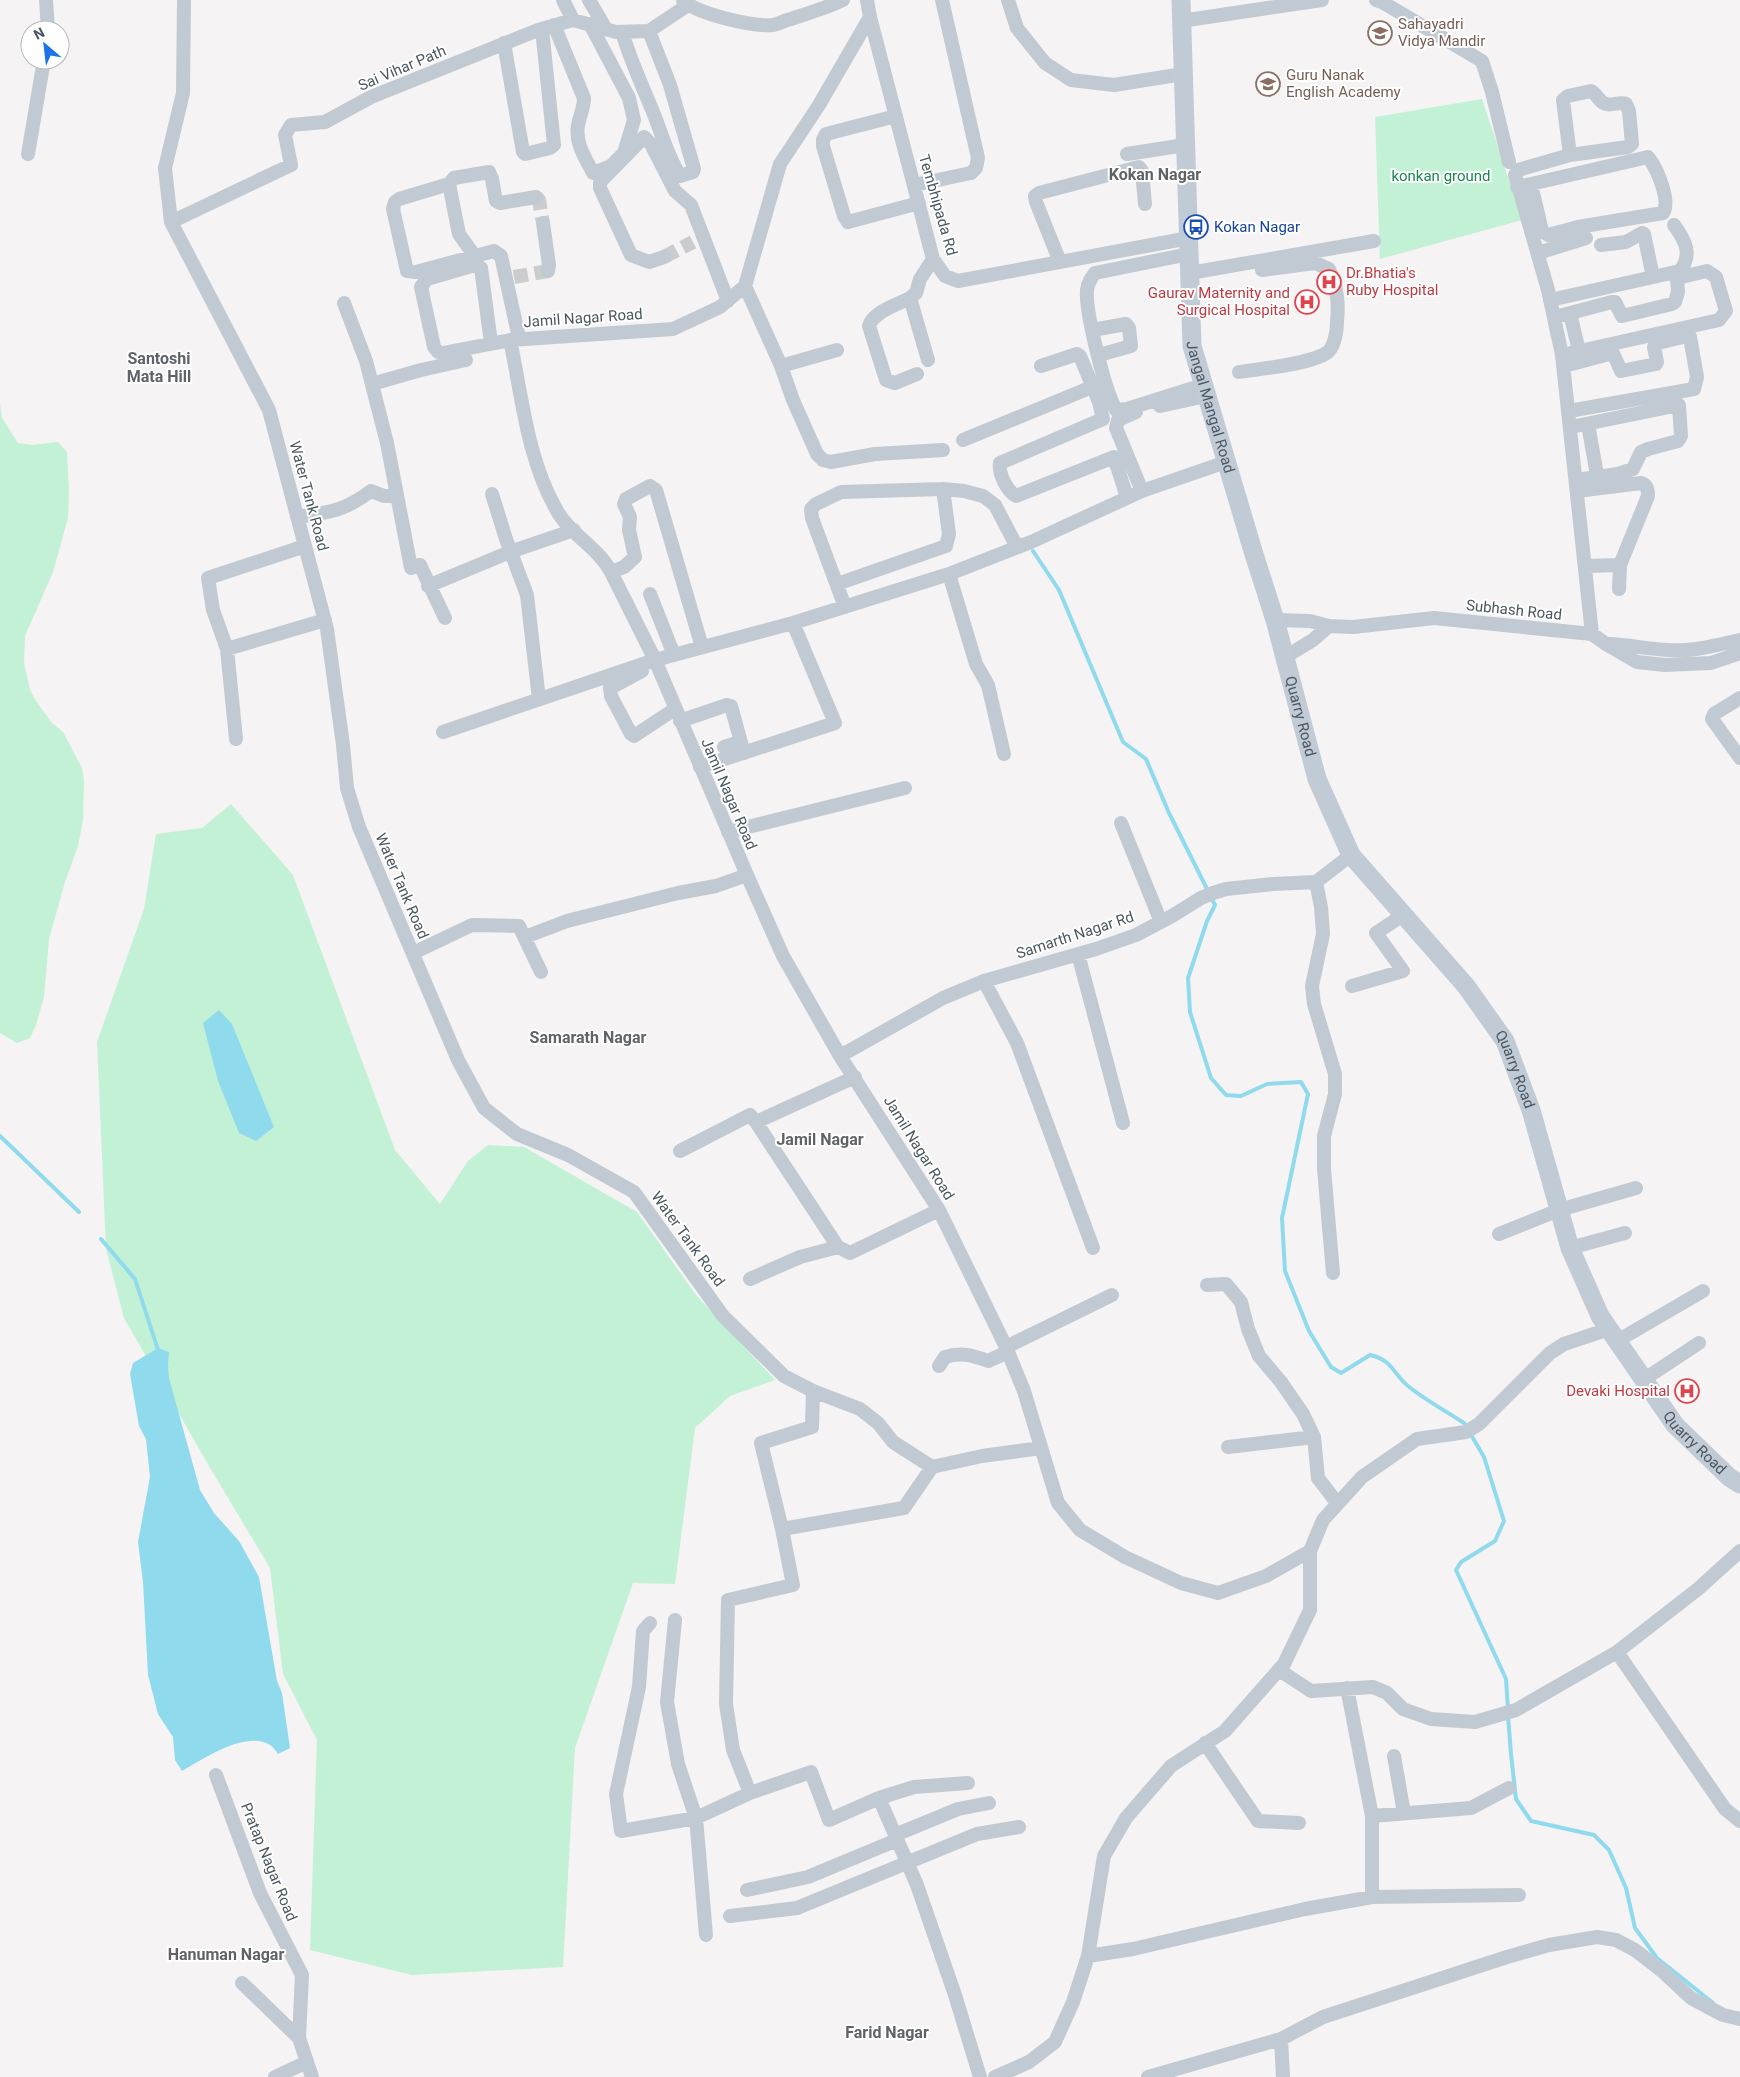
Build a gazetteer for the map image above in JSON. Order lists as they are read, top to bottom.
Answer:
{
  "streets": {
    "main road": ["Jangal Mangal Road", "Quarry Road"],
    "street": [
      "Sai Vihar Path",
      "Tembhipada Rd",
      "Jamil Nagar Road",
      "Water Tank Road",
      "Subhash Road",
      "Samarth Nagar Rd",
      "Pratap Nagar Road"
    ]
  },
  "crossings": [
    ["Sai Vihar Path", "Water Tank Road"],
    ["Tembhipada Rd", "Jangal Mangal Road"],
    ["Jamil Nagar Road", "Samarth Nagar Rd"],
    ["Jangal Mangal Road", "Subhash Road"],
    ["Jangal Mangal Road", "Quarry Road"]
  ],
  "districts": [
    "Kokan Nagar",
    "Santoshi Mata Hill",
    "Samarath Nagar",
    "Jamil Nagar",
    "Hanuman Nagar",
    "Farid Nagar"
  ],
  "parks": ["konkan ground"],
  "places": {
    "school or university": ["Sahayadri Vidya Mandir", "Guru Nanak English Academy"],
    "bus stop": ["Kokan Nagar"],
    "hospital": ["Dr.Bhatia's Ruby Hospital", "Gaurav Maternity and Surgical Hospital", "Devaki Hospital"]
  },
  "north": "top left"
}
